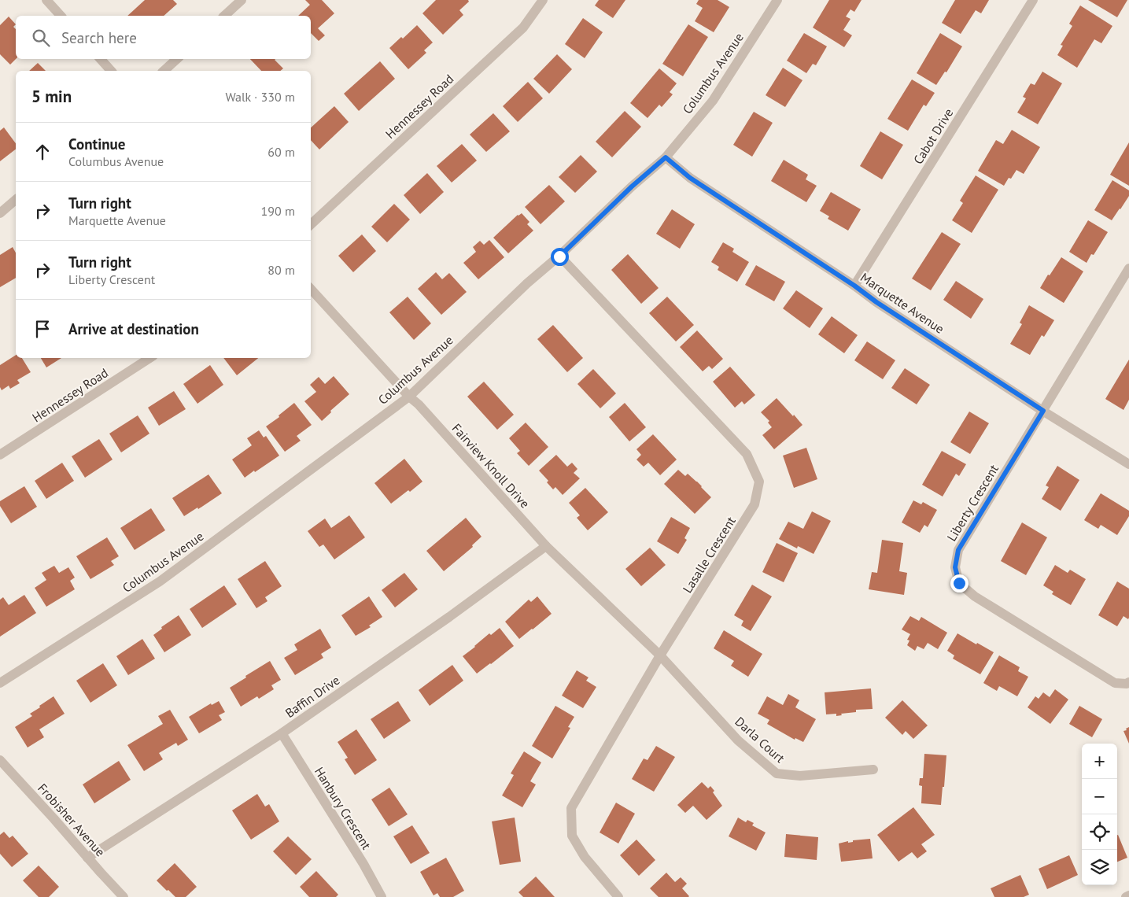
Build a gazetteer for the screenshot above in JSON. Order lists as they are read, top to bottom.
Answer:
{
  "streets": {
    "street": [
      "Columbus Avenue",
      "Hennessey Road",
      "Cabot Drive",
      "Marquette Avenue",
      "Fairview Knoll Drive",
      "Liberty Crescent",
      "Lasalle Crescent",
      "Baffin Drive",
      "Darla Court",
      "Hanbury Crescent",
      "Frobisher Avenue"
    ]
  },
  "crossings": [
    ["Columbus Avenue", "Marquette Avenue"],
    ["Columbus Avenue", "Fairview Knoll Drive"],
    ["Columbus Avenue", "Lasalle Crescent"],
    ["Cabot Drive", "Marquette Avenue"],
    ["Marquette Avenue", "Liberty Crescent"],
    ["Fairview Knoll Drive", "Lasalle Crescent"],
    ["Fairview Knoll Drive", "Baffin Drive"],
    ["Fairview Knoll Drive", "Darla Court"],
    ["Lasalle Crescent", "Darla Court"],
    ["Baffin Drive", "Hanbury Crescent"],
    ["Baffin Drive", "Frobisher Avenue"]
  ],
  "page": {
    "search": "Search here",
    "heading": ["5 min", "Walk · 330 m"],
    "list": [
      ["Continue", "Columbus Avenue", "60 m"],
      ["Turn right", "Marquette Avenue", "190 m"],
      ["Turn right", "Liberty Crescent", "80 m"],
      "Arrive at destination"
    ],
    "map_buttons": ["+", "−"]
  }
}
